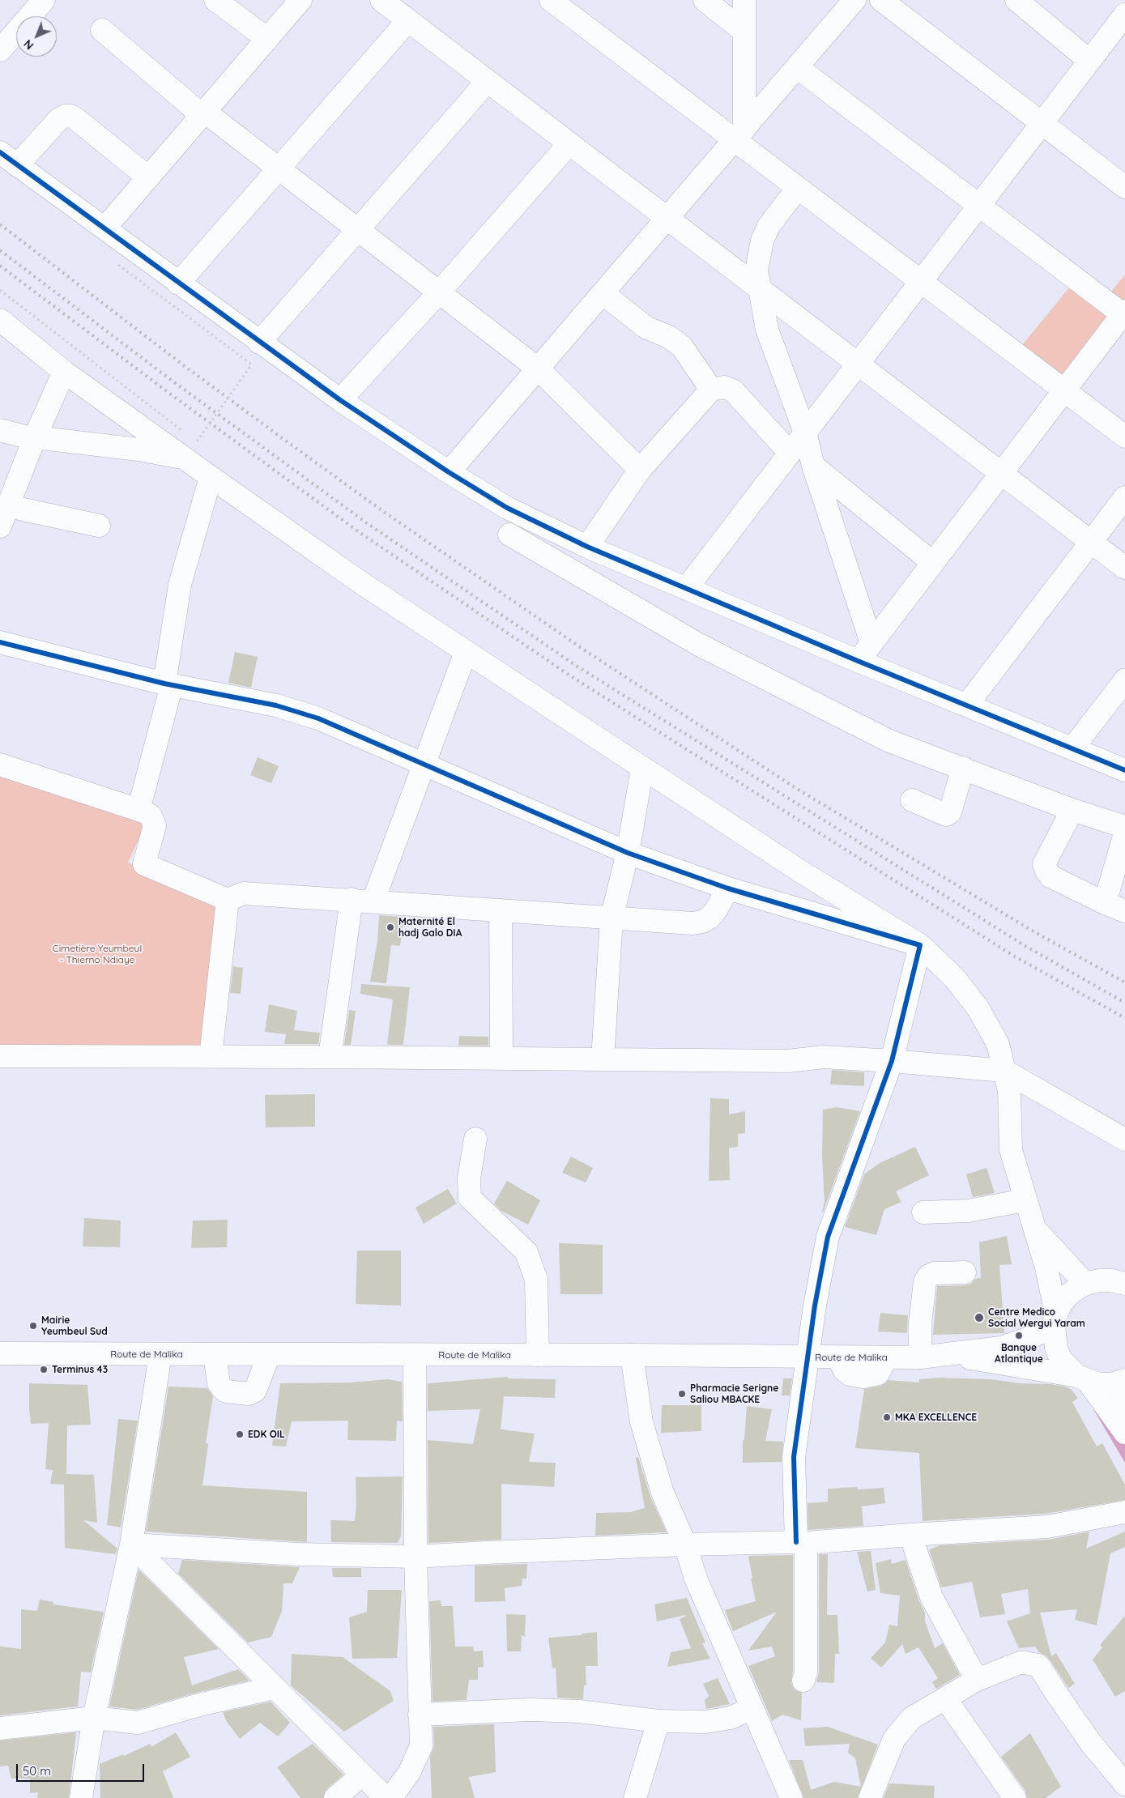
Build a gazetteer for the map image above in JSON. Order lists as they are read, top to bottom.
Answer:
{
  "streets": {
    "street": ["Route de Malika"]
  },
  "parks": ["Cimetière Yeumbeul - Thierno Ndiaye"],
  "places": [
    "Maternité El hadj Galo DIA",
    "Centre Medico Social Wergui Yaram",
    "Mairie Yeumbeul Sud",
    "Banque Atlantique",
    "Terminus 43",
    "Pharmacie Serigne Saliou MBACKE",
    "MKA EXCELLENCE",
    "EDK OIL"
  ],
  "scale_bar": "50 m",
  "north": "bottom left"
}
